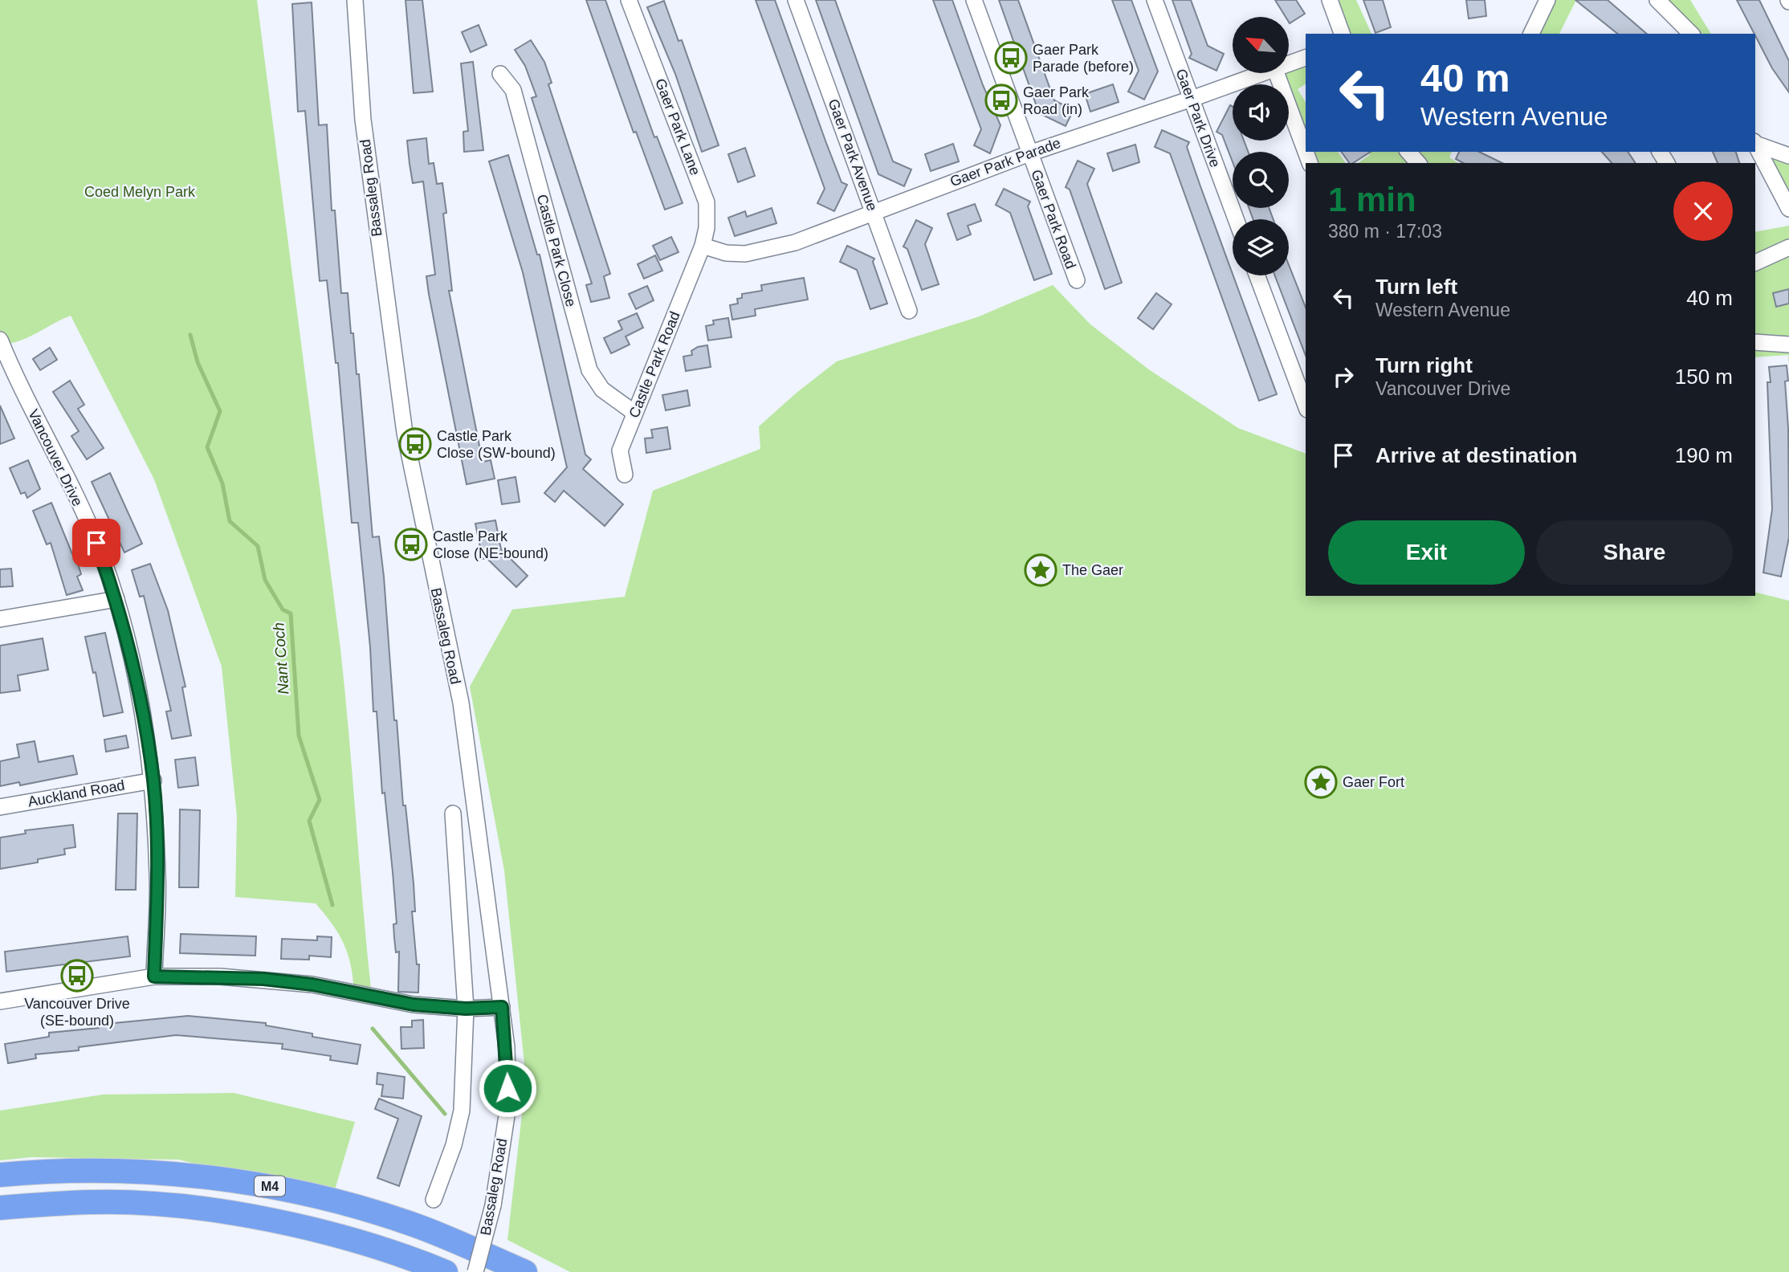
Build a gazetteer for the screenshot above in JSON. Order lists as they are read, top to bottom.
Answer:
{
  "streets": {
    "highway": ["M4"],
    "street": [
      "Gaer Park Drive",
      "Gaer Park Lane",
      "Gaer Park Avenue",
      "Gaer Park Parade",
      "Bassaleg Road",
      "Gaer Park Road",
      "Castle Park Close",
      "Castle Park Road",
      "Vancouver Drive",
      "Auckland Road"
    ]
  },
  "crossings": [
    ["Gaer Park Drive", "Gaer Park Parade"],
    ["Gaer Park Lane", "Gaer Park Parade"],
    ["Gaer Park Lane", "Castle Park Road"],
    ["Gaer Park Avenue", "Gaer Park Parade"],
    ["Gaer Park Parade", "Gaer Park Road"],
    ["Gaer Park Parade", "Castle Park Road"],
    ["Castle Park Close", "Castle Park Road"],
    ["Vancouver Drive", "Auckland Road"]
  ],
  "water": ["Nant Coch"],
  "parks": ["Coed Melyn Park"],
  "places": {
    "bus stop": [
      "Gaer Park Parade (before)",
      "Gaer Park Road (in)",
      "Castle Park Close (SW-bound)",
      "Castle Park Close (NE-bound)",
      "Vancouver Drive (SE-bound)"
    ],
    "place": ["The Gaer", "Gaer Fort"]
  },
  "north": "top left",
  "page": {
    "turn": ["40 m", "Western Avenue"],
    "heading": ["1 min", "380 m · 17:03"],
    "list": [
      {
        "name": "Turn left",
        "note": "Western Avenue",
        "value": "40 m"
      },
      {
        "name": "Turn right",
        "note": "Vancouver Drive",
        "value": "150 m"
      },
      {
        "name": "Arrive at destination",
        "value": "190 m"
      }
    ],
    "buttons": ["Exit", "Share"]
  }
}
